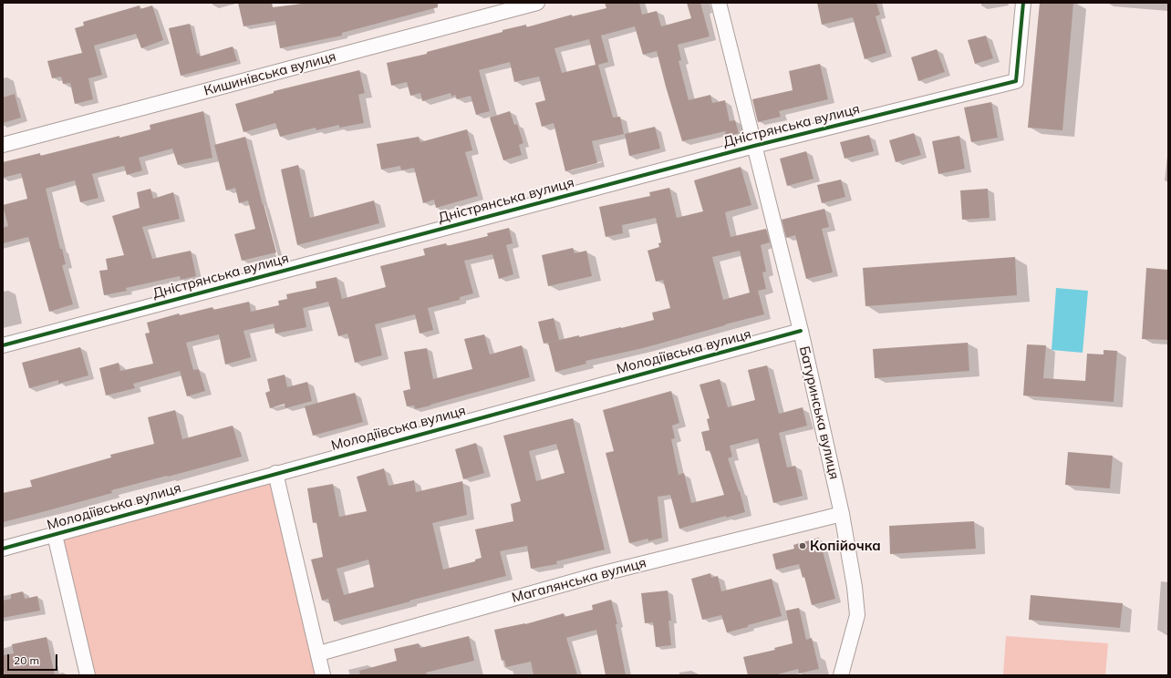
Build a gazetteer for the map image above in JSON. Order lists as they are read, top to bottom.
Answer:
{
  "streets": {
    "street": [
      "Кишинівська вулиця",
      "Дністрянська вулиця",
      "Молодіївська вулиця",
      "Батуринська вулиця",
      "Магалянська вулиця"
    ]
  },
  "crossings": [
    ["Дністрянська вулиця", "Батуринська вулиця"],
    ["Молодіївська вулиця", "Батуринська вулиця"],
    ["Батуринська вулиця", "Магалянська вулиця"]
  ],
  "places": ["Копійочка"],
  "scale_bar": "20 m"
}
